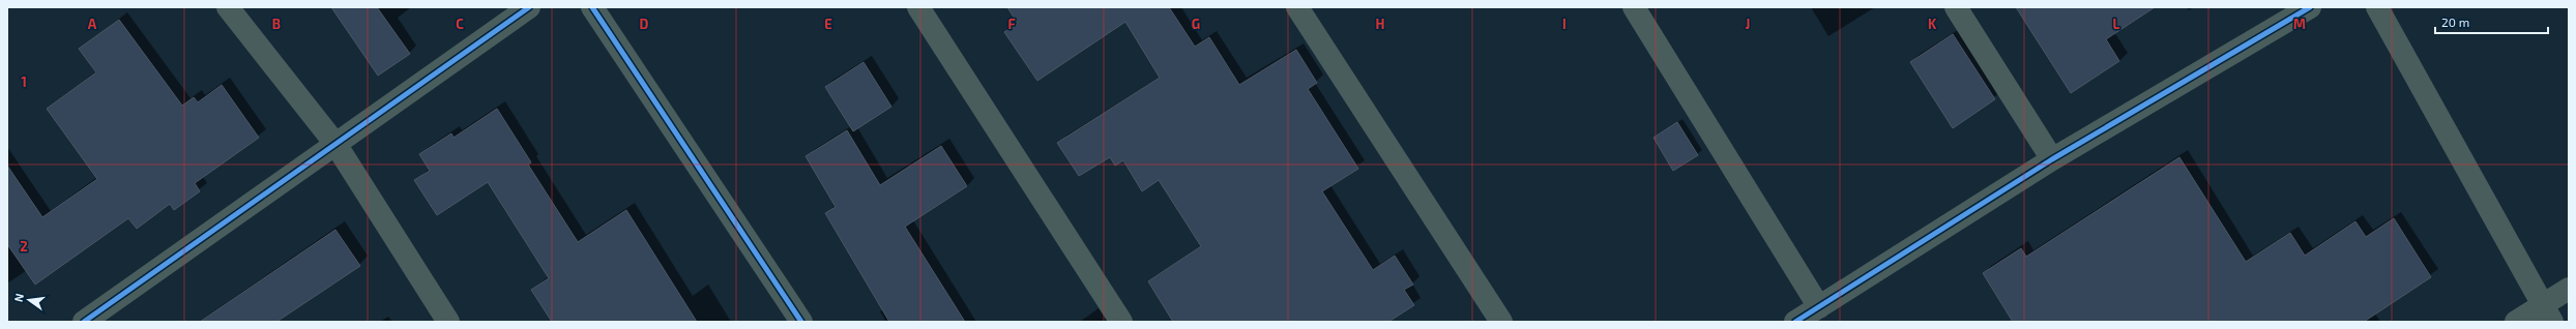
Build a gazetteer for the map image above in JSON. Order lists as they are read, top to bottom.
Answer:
{
  "scale_bar": "20 m",
  "north": "left",
  "grid": {
    "columns": [
      "A",
      "B",
      "C",
      "D",
      "E",
      "F",
      "G",
      "H",
      "I",
      "J",
      "K",
      "L",
      "M"
    ],
    "rows": ["1", "2"]
  }
}
